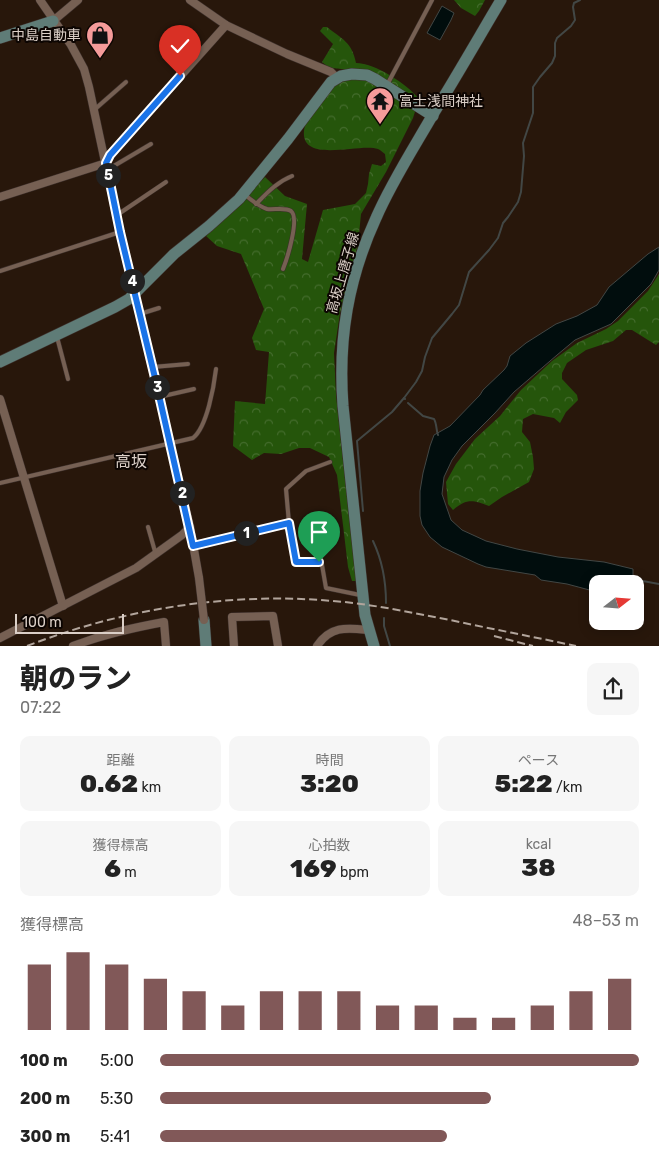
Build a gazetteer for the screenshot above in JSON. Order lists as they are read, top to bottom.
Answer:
{
  "streets": {
    "main road": ["高坂上唐子線"]
  },
  "districts": ["高坂"],
  "places": {
    "shop": ["中島自動車"],
    "temple": ["富士浅間神社"]
  },
  "scale_bar": "100 m",
  "north": "right",
  "page": {
    "pins": [
      "5",
      "4",
      "3",
      "2",
      "1"
    ],
    "scale": "100 m",
    "heading": ["朝のラン", "07:22"],
    "stats": [
      ["距離", "0.62 km"],
      ["時間", "3:20"],
      ["ペース", "5:22 /km"],
      ["獲得標高", "6 m"],
      ["心拍数", "169 bpm"],
      ["kcal", "38"]
    ],
    "chart": ["獲得標高", "48–53 m"],
    "list": [
      {
        "name": "100 m",
        "note": "5:00"
      },
      {
        "name": "200 m",
        "note": "5:30"
      },
      {
        "name": "300 m",
        "note": "5:41"
      }
    ]
  }
}
